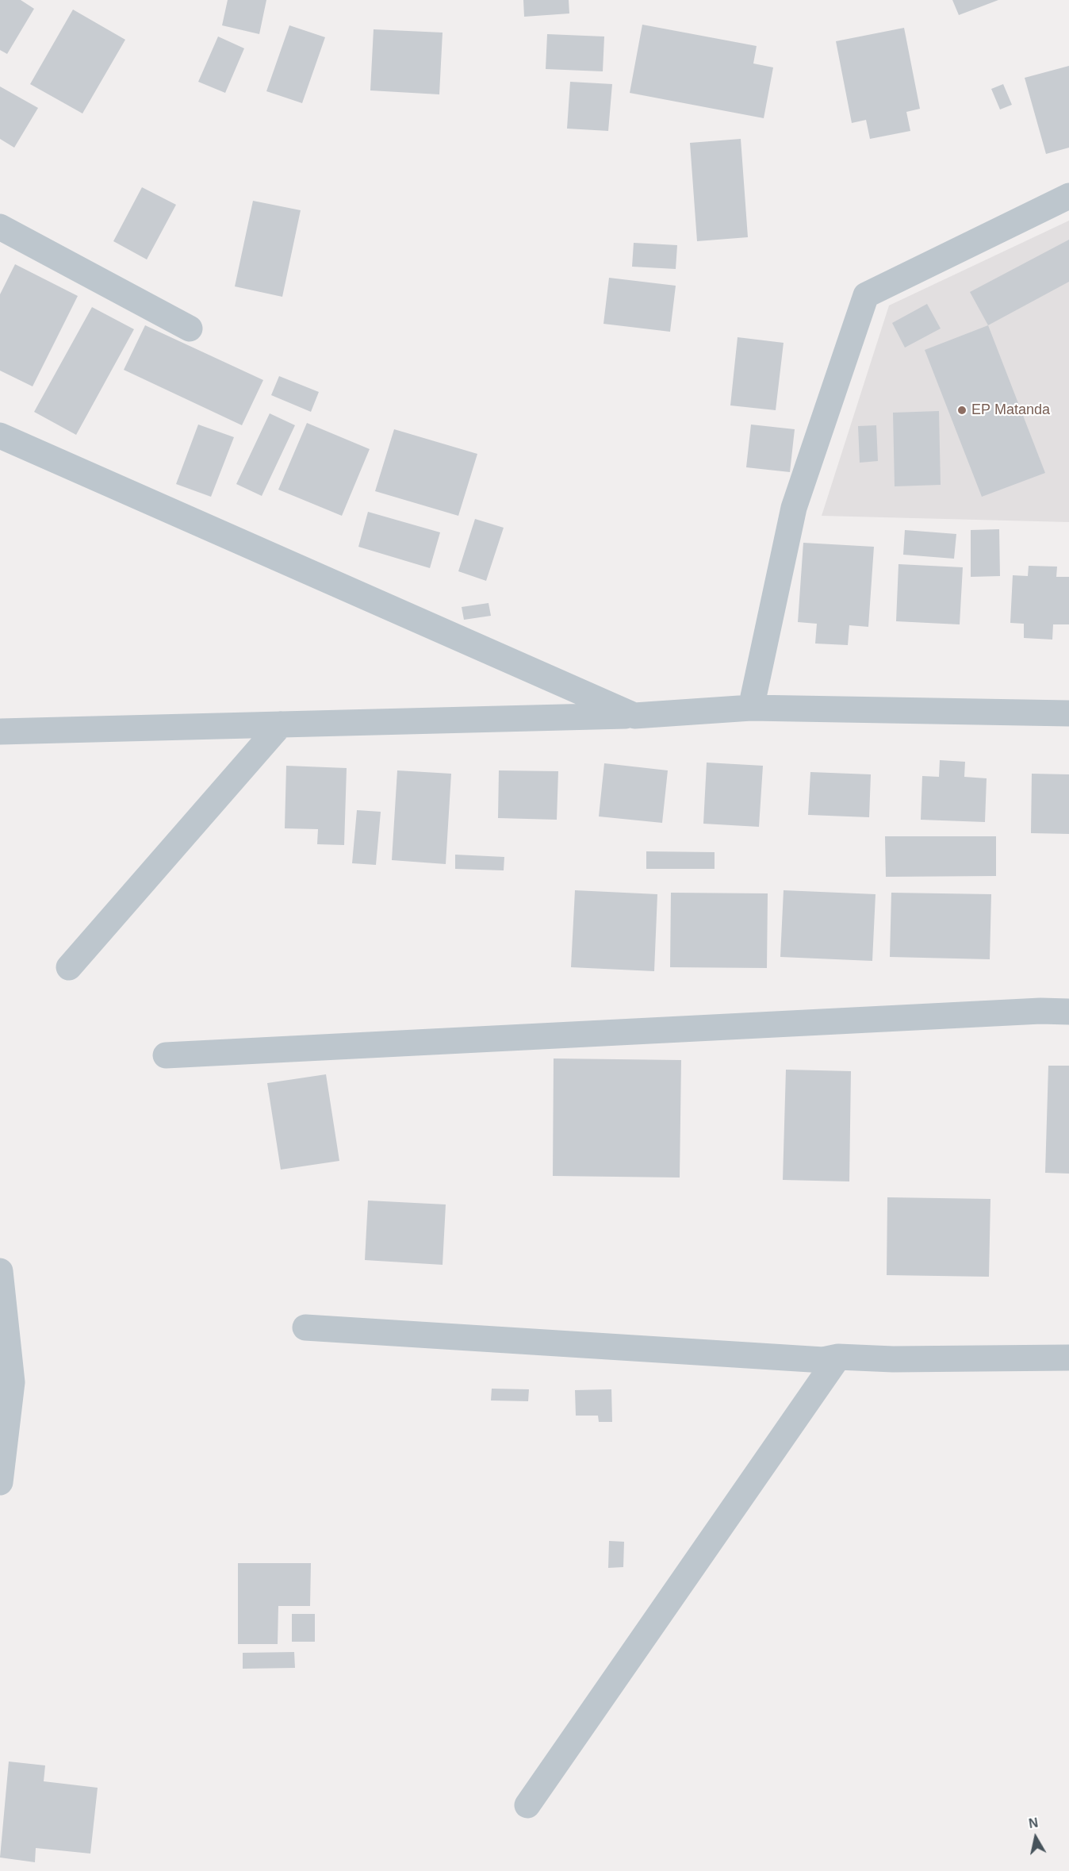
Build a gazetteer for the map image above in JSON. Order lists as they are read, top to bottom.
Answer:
{
  "places": ["EP Matanda"],
  "north": "top"
}
